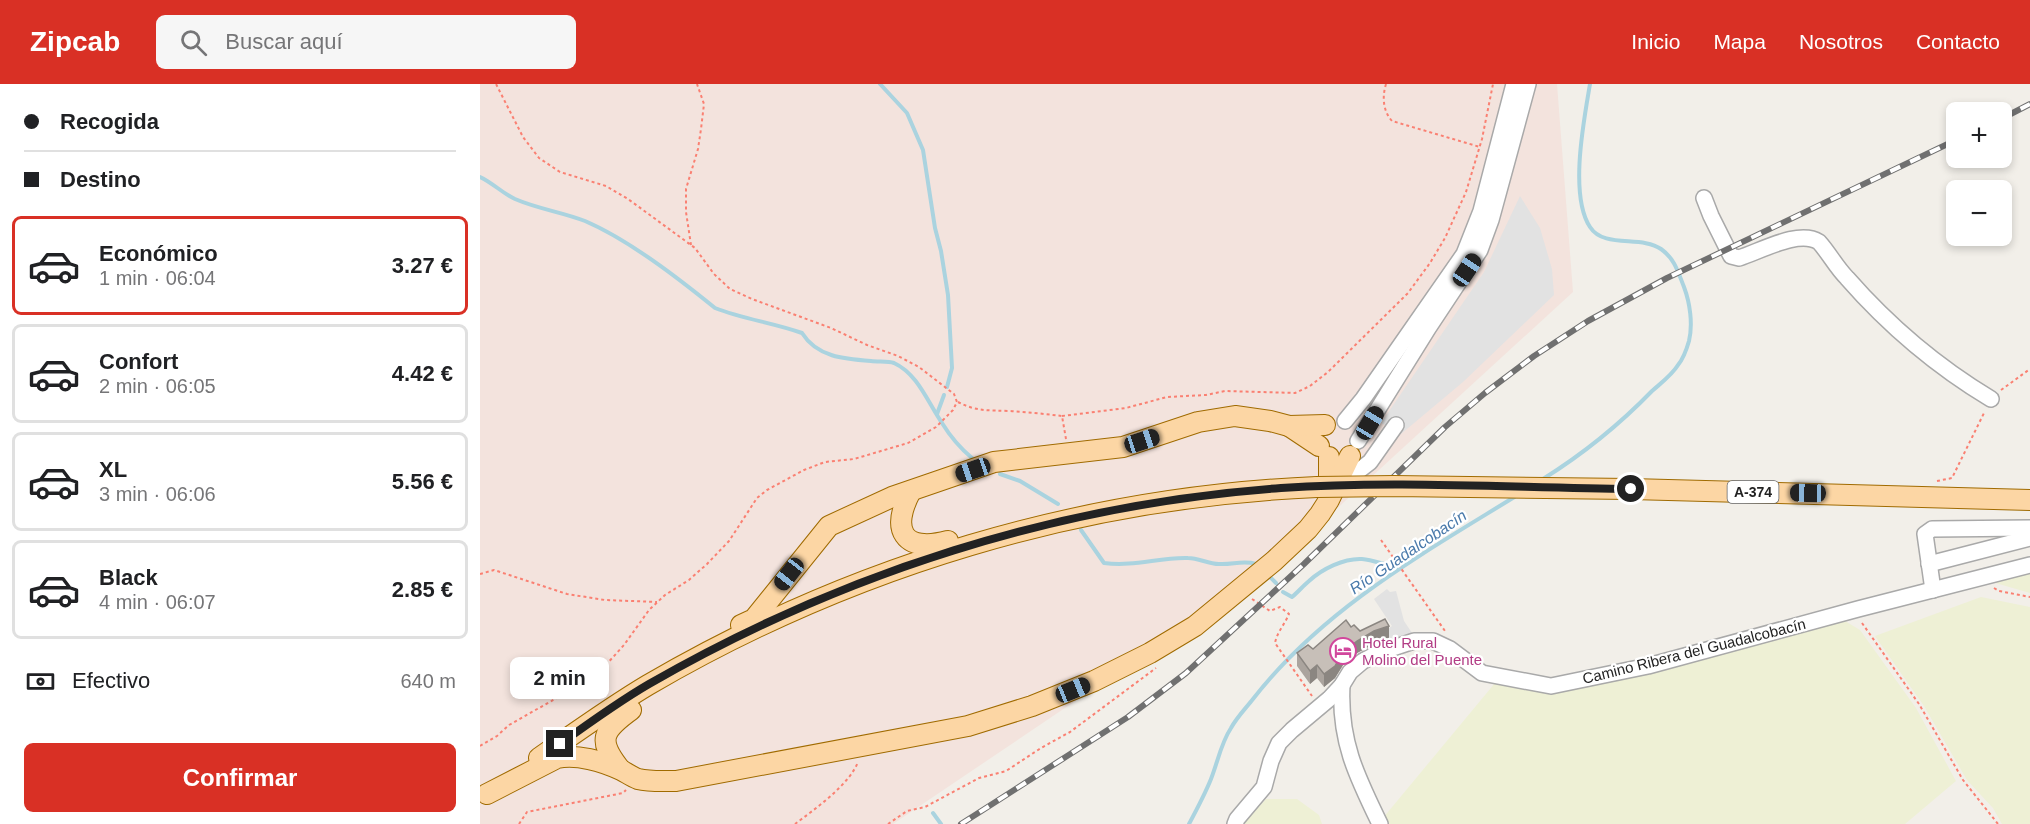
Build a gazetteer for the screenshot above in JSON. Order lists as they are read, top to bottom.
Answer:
{
  "streets": {
    "main road": ["A-374"],
    "street": ["Camino Ribera del Guadalcobacín"]
  },
  "water": ["Río Guadalcobacín"],
  "places": {
    "hotel": ["Hotel Rural Molino del Puente"]
  },
  "page": {
    "header": "Zipcab",
    "search": "Buscar aquí",
    "nav": [
      "Inicio",
      "Mapa",
      "Nosotros",
      "Contacto"
    ],
    "banner": ["Recogida", "Destino"],
    "map_buttons": ["+", "−"],
    "list": [
      {
        "name": "Económico",
        "note": "1 min · 06:04",
        "value": "3.27 €"
      },
      {
        "name": "Confort",
        "note": "2 min · 06:05",
        "value": "4.42 €"
      },
      {
        "name": "XL",
        "note": "3 min · 06:06",
        "value": "5.56 €"
      },
      {
        "name": "Black",
        "note": "4 min · 06:07",
        "value": "2.85 €"
      }
    ],
    "pay": ["Efectivo", "640 m"],
    "bubble": "2 min",
    "buttons": "Confirmar"
  }
}
